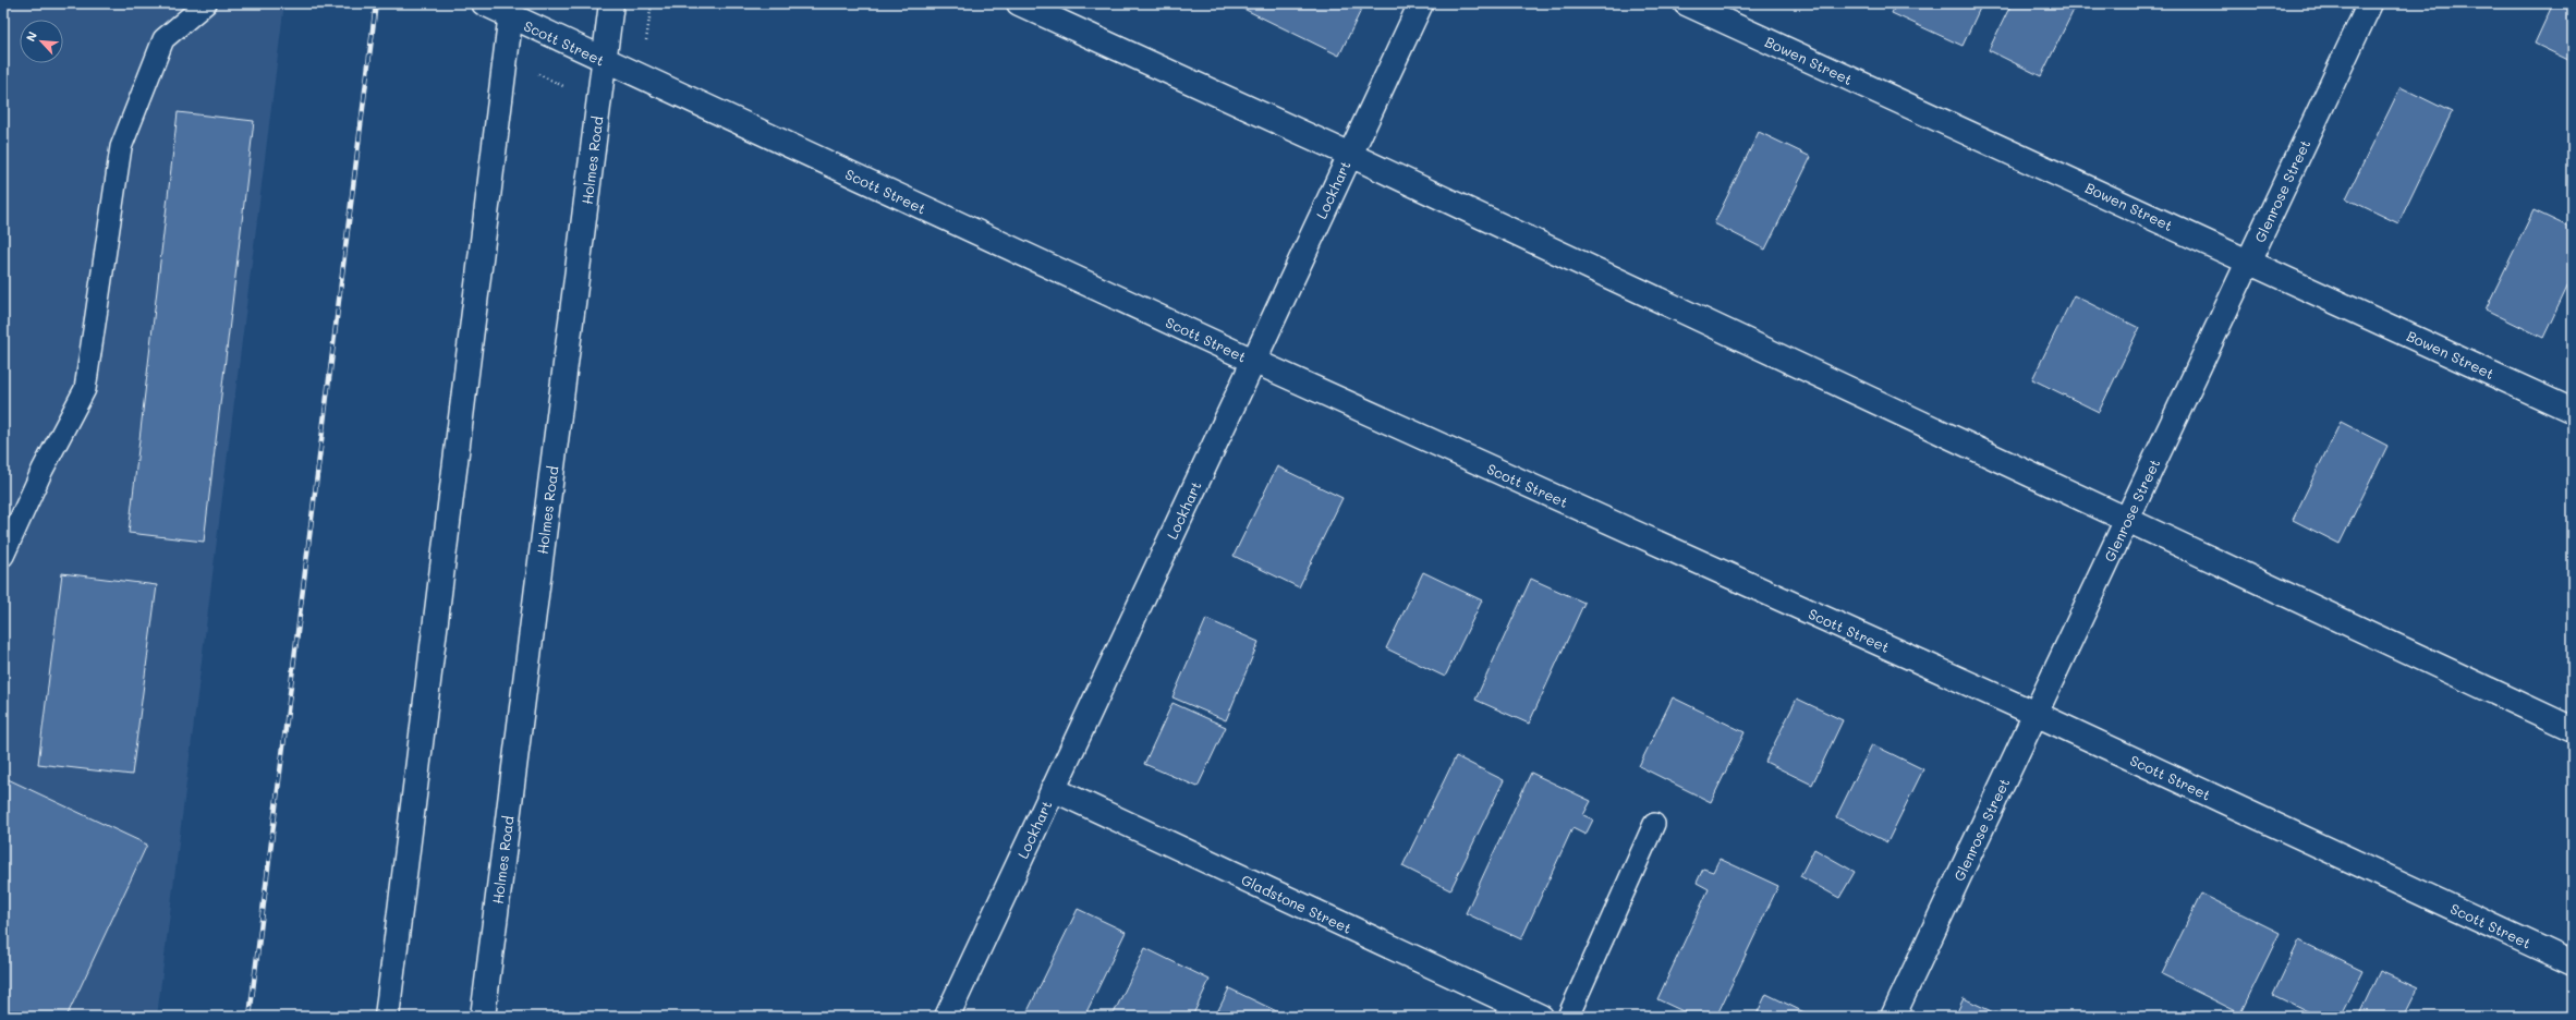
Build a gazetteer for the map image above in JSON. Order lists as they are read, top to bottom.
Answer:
{
  "streets": {
    "main road": [
      "Scott Street",
      "Bowen Street",
      "Holmes Road",
      "Lockhart",
      "Glenrose Street",
      "Gladstone Street"
    ]
  },
  "crossings": [
    ["Scott Street", "Holmes Road"],
    ["Scott Street", "Lockhart"],
    ["Scott Street", "Glenrose Street"],
    ["Bowen Street", "Glenrose Street"],
    ["Lockhart", "Gladstone Street"]
  ],
  "north": "top left"
}
